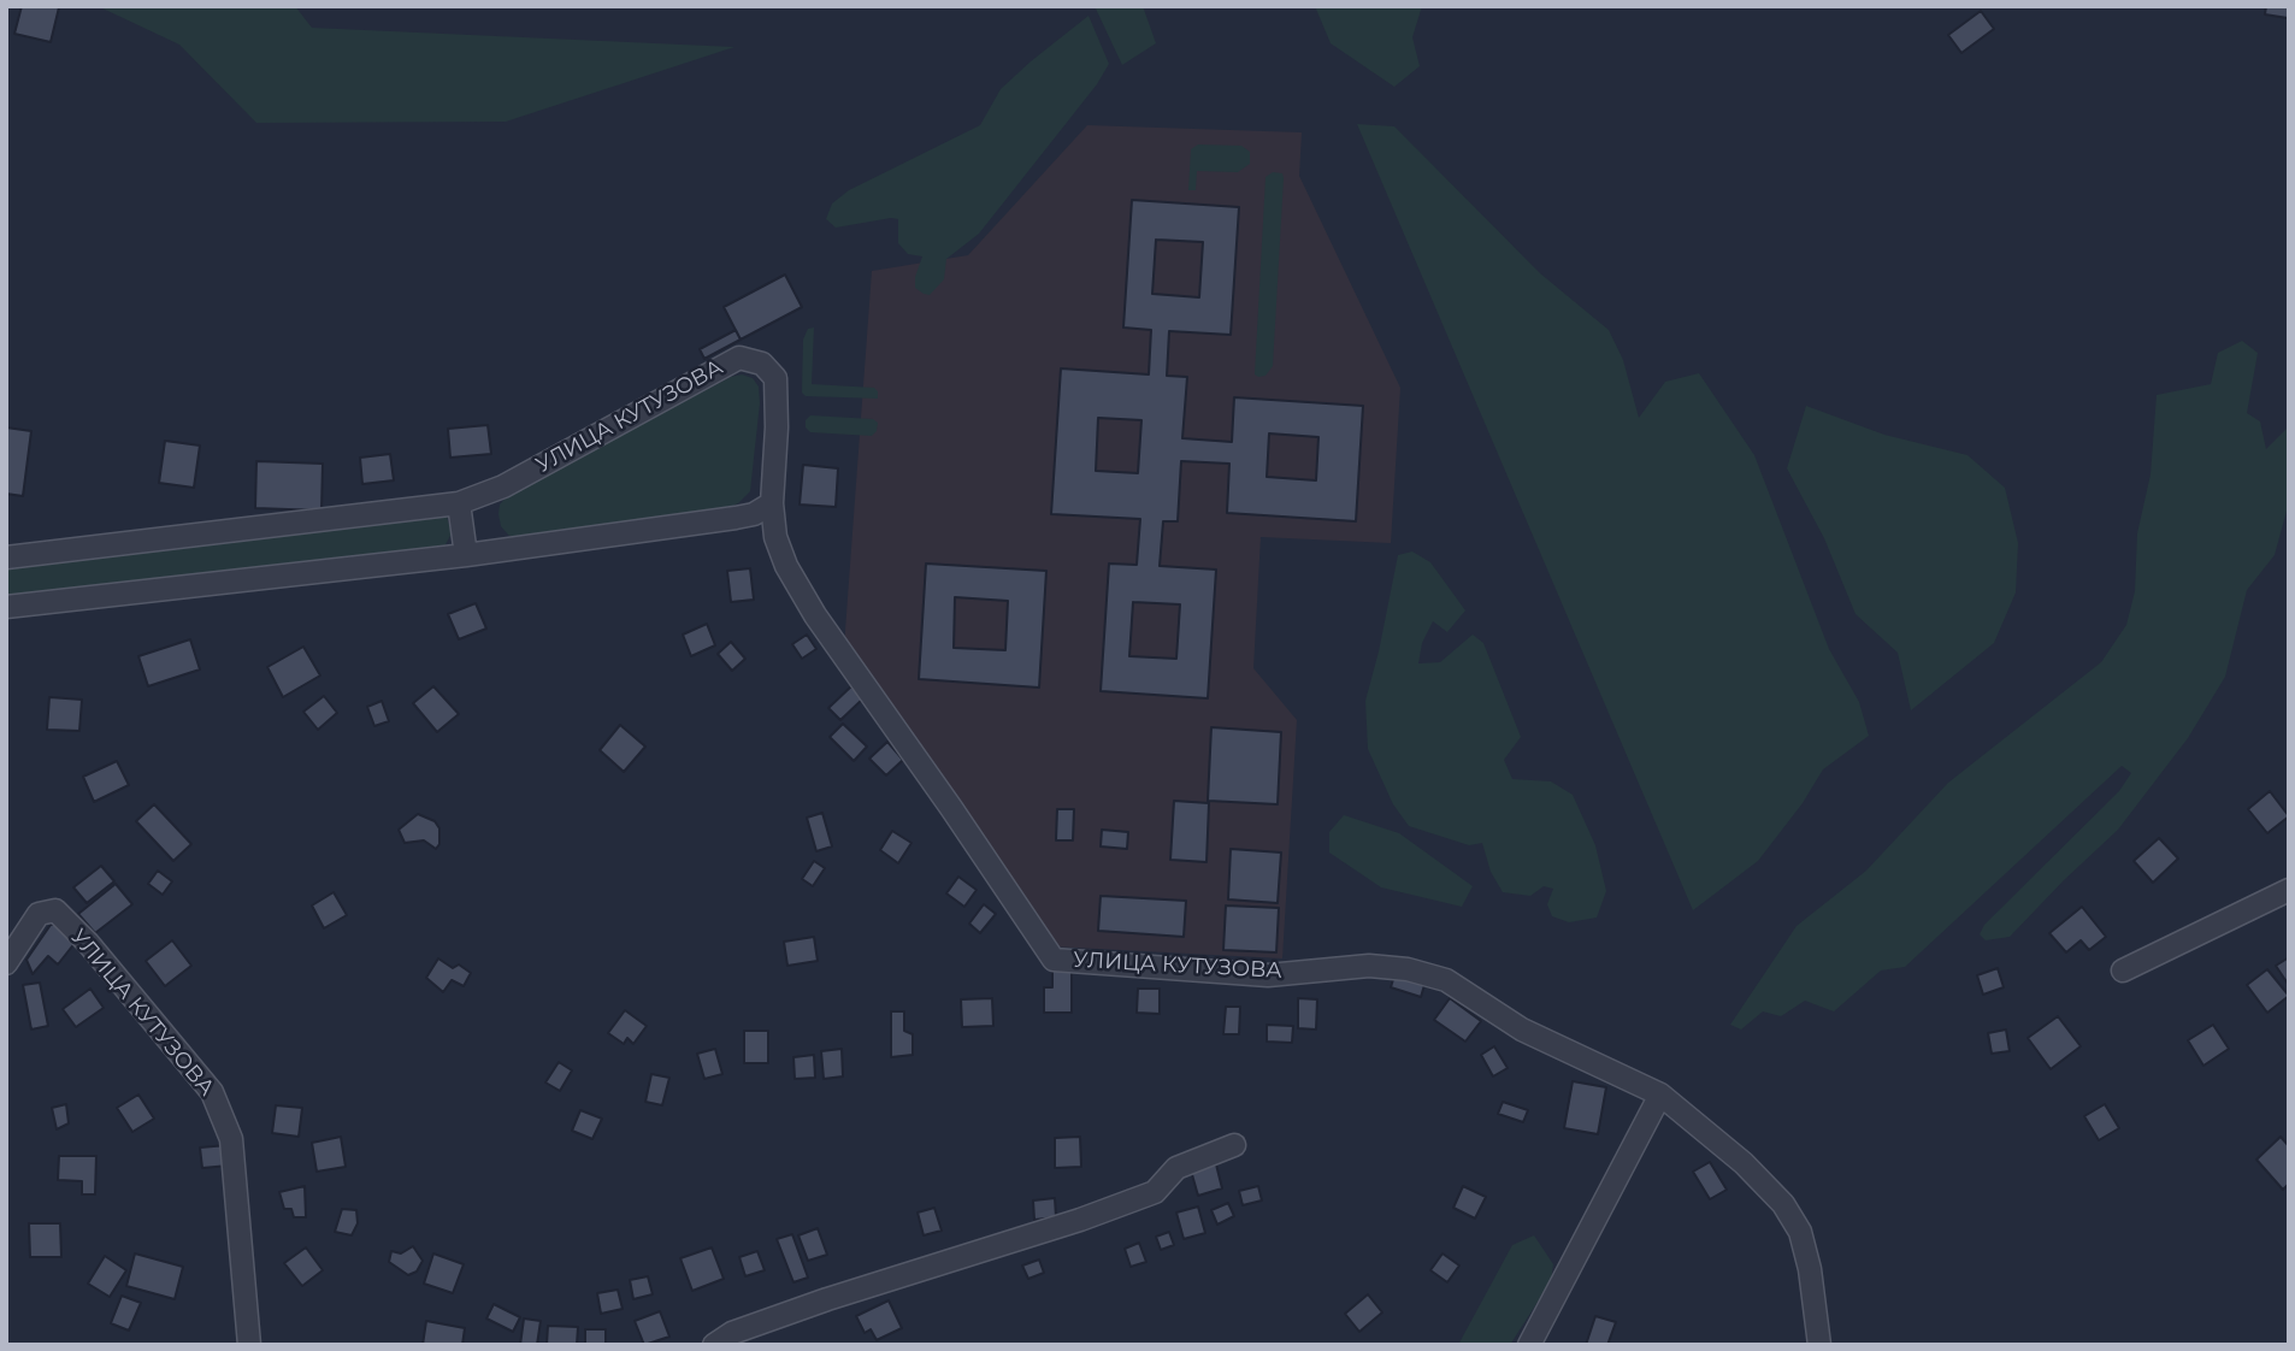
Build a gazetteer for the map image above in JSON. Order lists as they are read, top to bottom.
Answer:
{
  "streets": {
    "street": ["УЛИЦА КУТУЗОВА"]
  }
}
